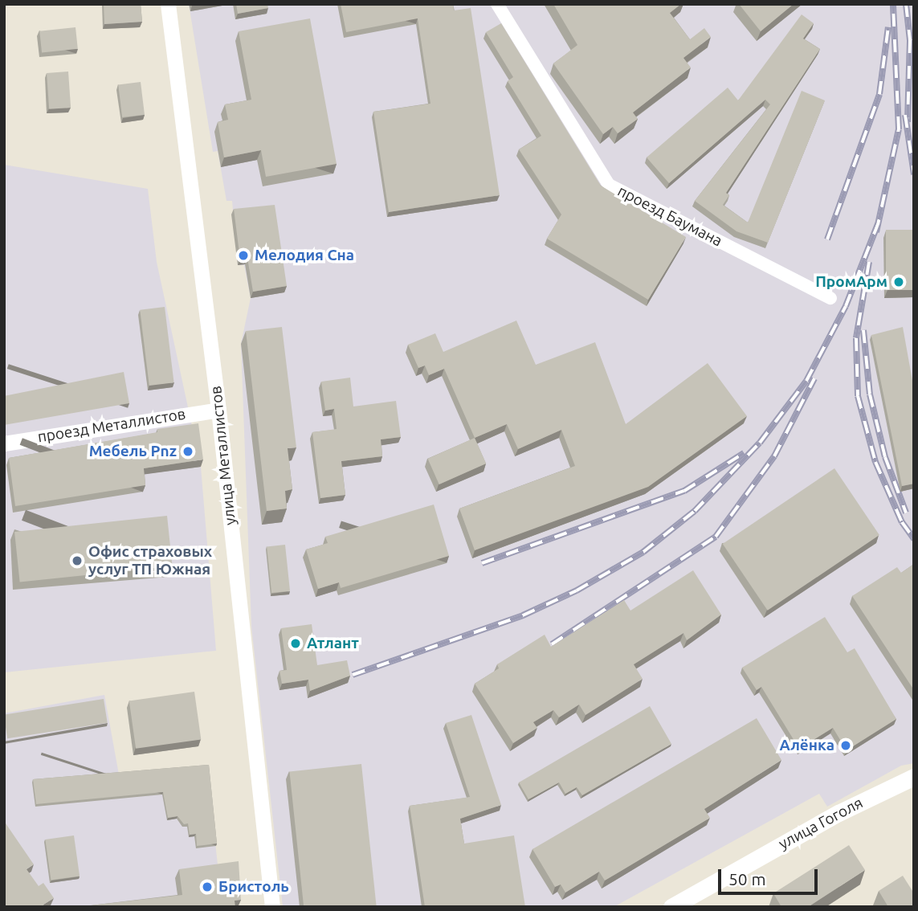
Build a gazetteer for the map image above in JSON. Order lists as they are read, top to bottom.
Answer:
{
  "streets": {
    "main road": ["улица Гоголя"],
    "street": ["проезд Баумана", "проезд Металлистов", "улица Металлистов"]
  },
  "crossings": [
    ["проезд Металлистов", "улица Металлистов"]
  ],
  "places": [
    "Мелодия Сна",
    "ПромАрм",
    "Мебель Pnz",
    "Офис страховых услуг ТП Южная",
    "Атлант",
    "Алёнка",
    "Бристоль"
  ],
  "scale_bar": "50 m"
}
